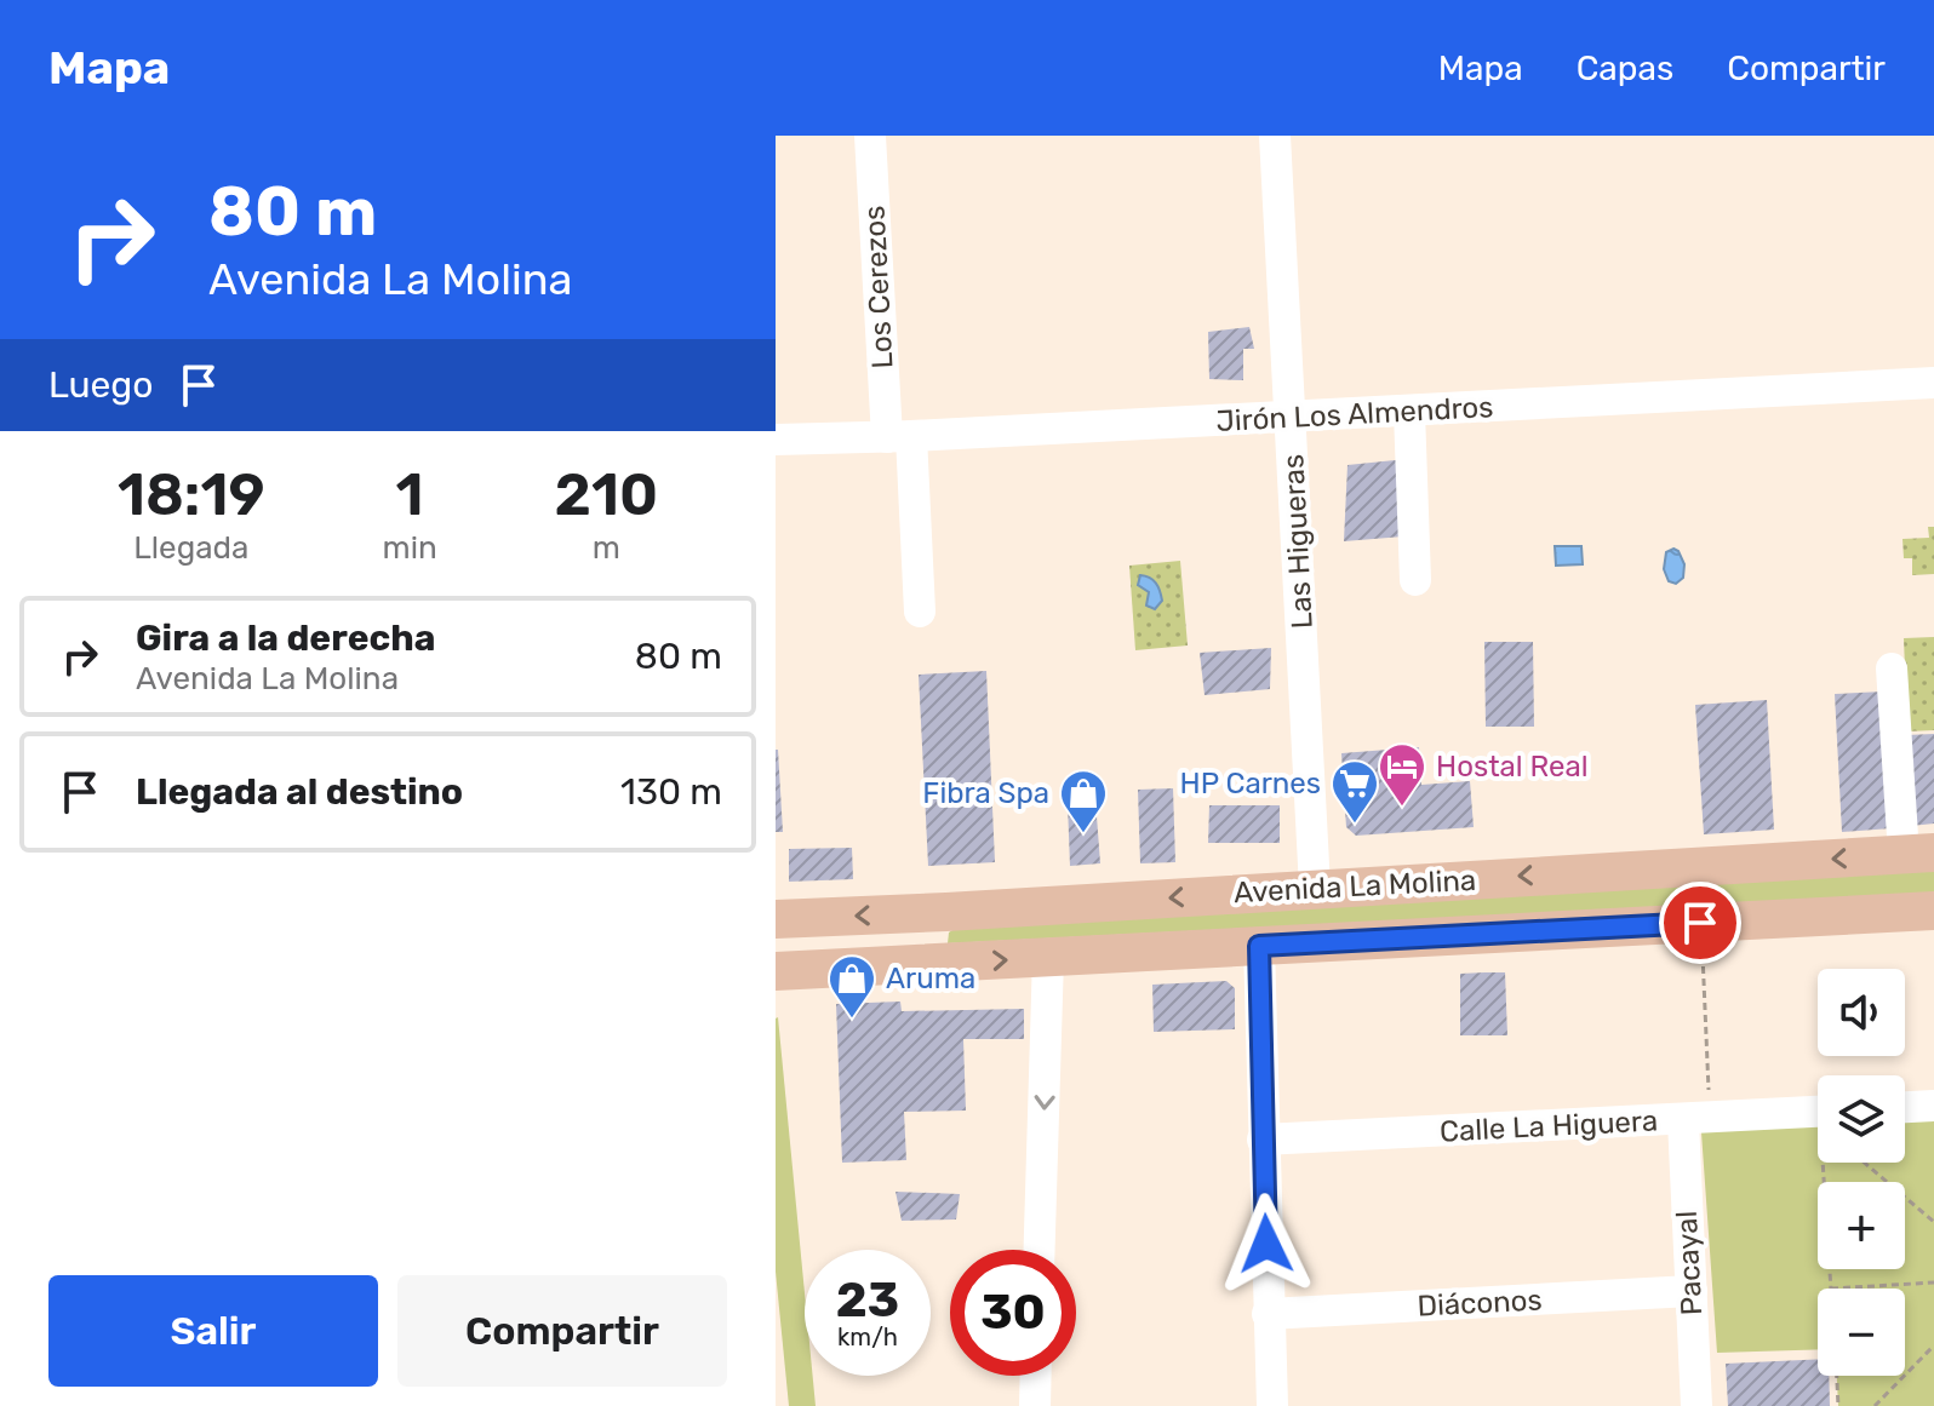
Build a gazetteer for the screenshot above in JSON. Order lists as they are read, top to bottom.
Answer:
{
  "streets": {
    "main road": ["Avenida La Molina"],
    "street": [
      "Los Cerezos",
      "Jirón Los Almendros",
      "Las Higueras",
      "Calle La Higuera",
      "Pacayal",
      "Diáconos"
    ]
  },
  "crossings": [
    ["Los Cerezos", "Jirón Los Almendros"],
    ["Jirón Los Almendros", "Las Higueras"],
    ["Las Higueras", "Avenida La Molina"],
    ["Calle La Higuera", "Pacayal"],
    ["Pacayal", "Diáconos"]
  ],
  "places": {
    "hotel": ["Hostal Real"],
    "supermarket": ["HP Carnes"],
    "shop": ["Fibra Spa", "Aruma"]
  },
  "page": {
    "header": "Mapa",
    "nav": ["Mapa", "Capas", "Compartir"],
    "turn": ["80 m", "Avenida La Molina"],
    "then": "Luego",
    "eta": [
      "18:19",
      "Llegada",
      "1",
      "min",
      "210",
      "m"
    ],
    "list": [
      {
        "name": "Gira a la derecha",
        "note": "Avenida La Molina",
        "value": "80 m"
      },
      {
        "name": "Llegada al destino",
        "value": "130 m"
      }
    ],
    "map_buttons": ["+", "−"],
    "speed": "23 km/h",
    "limit": "30",
    "buttons": ["Salir", "Compartir"]
  }
}
